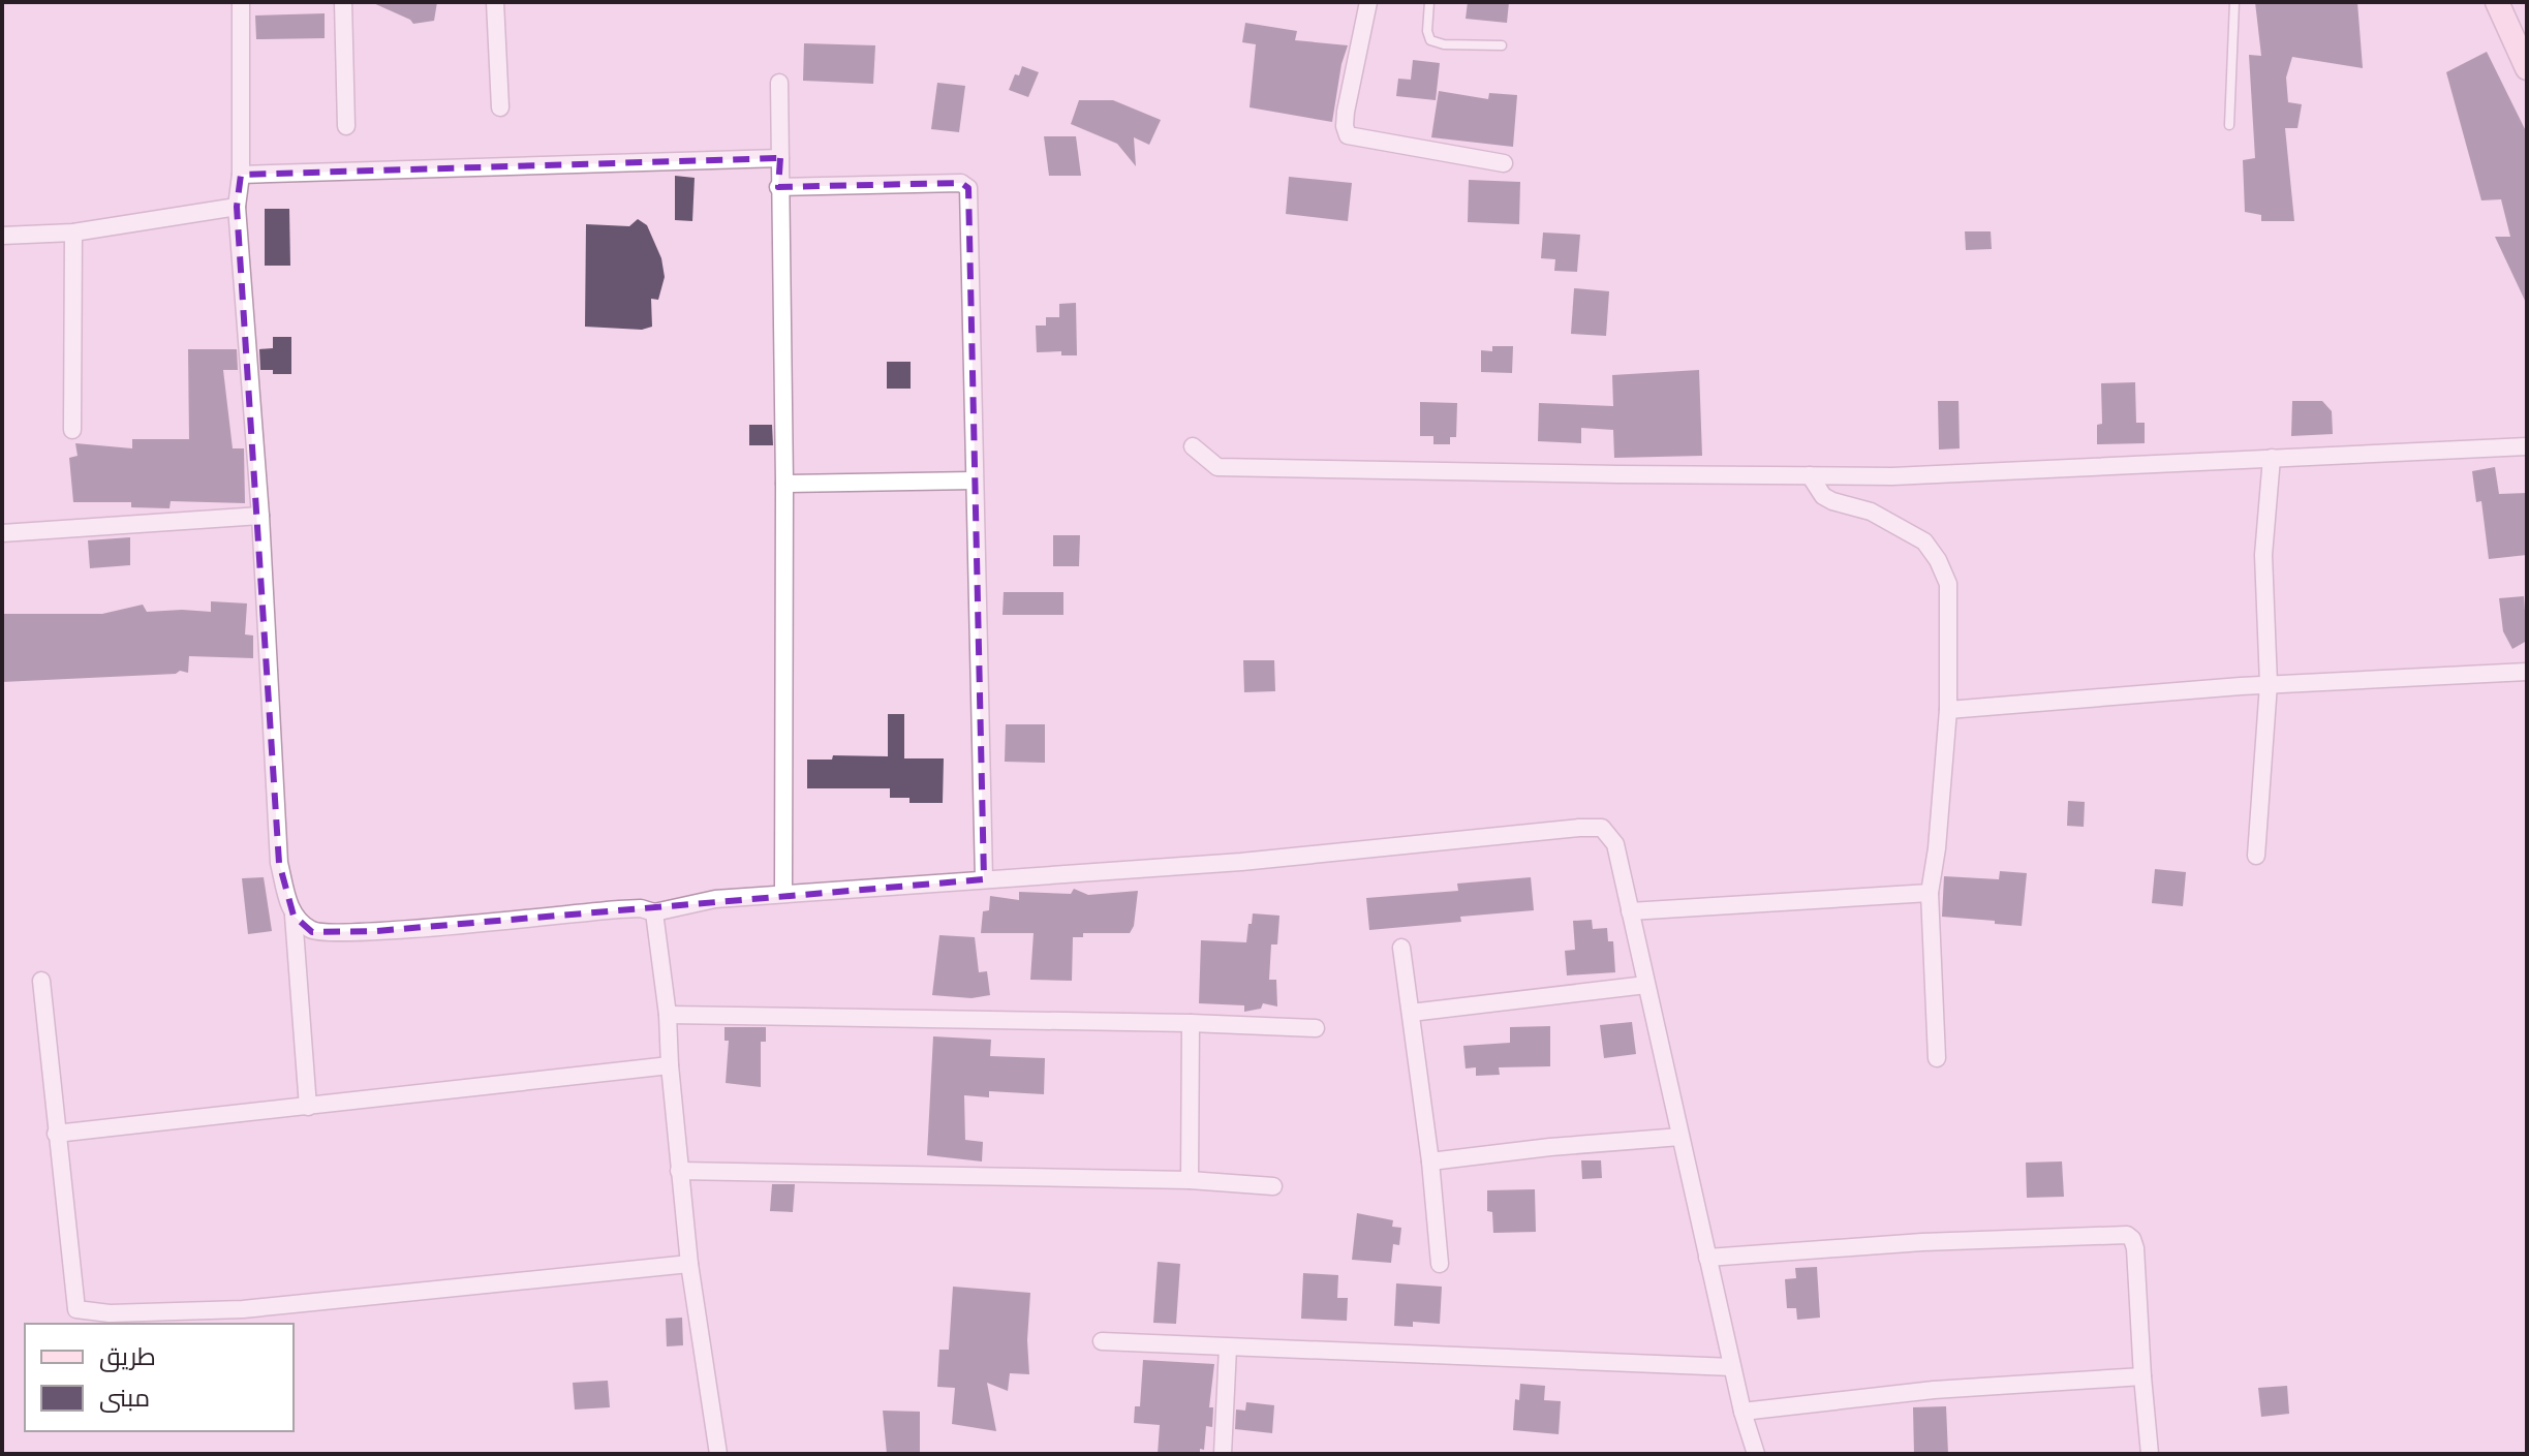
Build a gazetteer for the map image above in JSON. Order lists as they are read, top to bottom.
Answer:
{
  "legend": ["طريق", "مبنى"]
}
